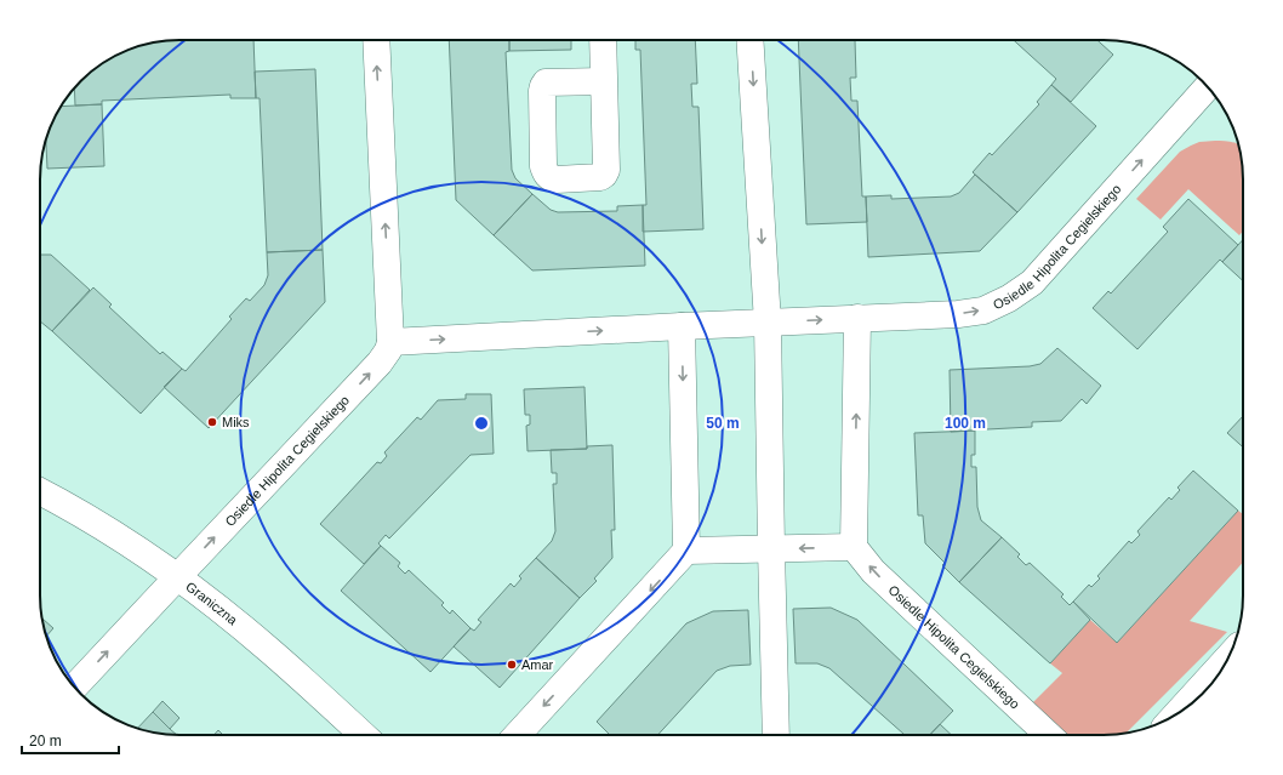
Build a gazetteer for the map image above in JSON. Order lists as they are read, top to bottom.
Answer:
{
  "streets": {
    "street": ["Osiedle Hipolita Cegielskiego", "Graniczna"]
  },
  "crossings": [
    ["Osiedle Hipolita Cegielskiego", "Graniczna"]
  ],
  "places": ["Miks", "Amar"],
  "scale_bar": "20 m",
  "rings": ["50 m", "100 m"]
}
